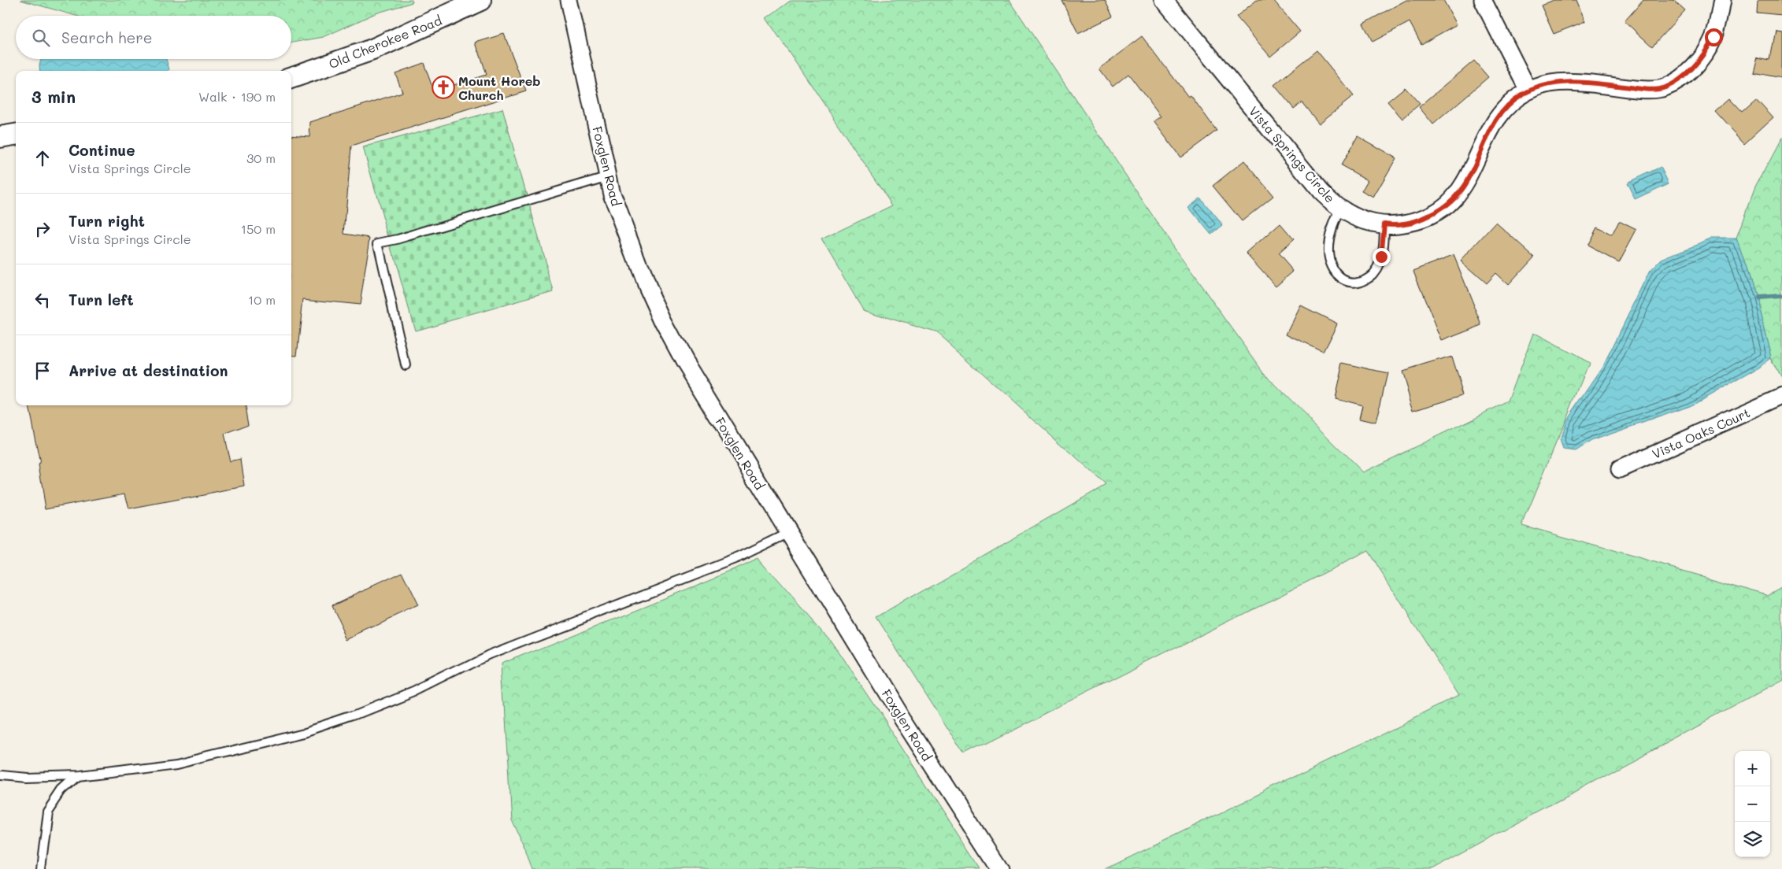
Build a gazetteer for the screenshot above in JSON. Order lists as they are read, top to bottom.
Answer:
{
  "streets": {
    "street": [
      "Old Cherokee Road",
      "Vista Springs Circle",
      "Foxglen Road",
      "Vista Oaks Court"
    ]
  },
  "places": {
    "church": ["Mount Horeb Church"]
  },
  "page": {
    "search": "Search here",
    "heading": ["3 min", "Walk · 190 m"],
    "list": [
      ["Continue", "Vista Springs Circle", "30 m"],
      ["Turn right", "Vista Springs Circle", "150 m"],
      ["Turn left", "10 m"],
      "Arrive at destination"
    ],
    "map_buttons": ["+", "−"]
  }
}
